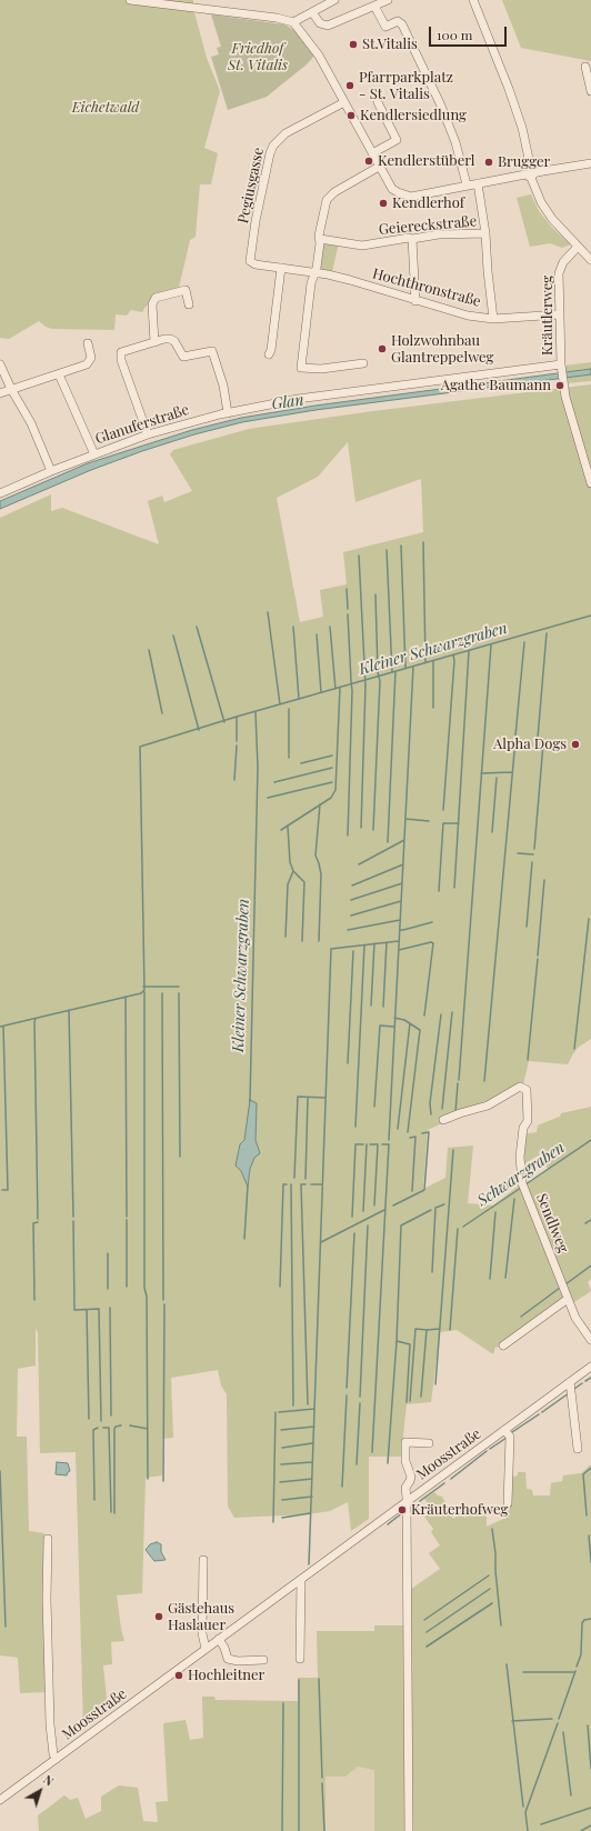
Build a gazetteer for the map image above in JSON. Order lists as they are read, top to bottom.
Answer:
{
  "streets": {
    "street": [
      "Pegiusgasse",
      "Geiereckstraße",
      "Hochthronstraße",
      "Kräutlerweg",
      "Glanuferstraße",
      "Sendlweg",
      "Moosstraße"
    ]
  },
  "crossings": [
    ["Pegiusgasse", "Hochthronstraße"],
    ["Hochthronstraße", "Kräutlerweg"],
    ["Kräutlerweg", "Glanuferstraße"]
  ],
  "water": ["Glan", "Kleiner Schwarzgraben", "Schwarzgraben"],
  "parks": ["Friedhof St. Vitalis", "Eichetwald"],
  "places": [
    "St.Vitalis",
    "Pfarrparkplatz - St. Vitalis",
    "Kendlersiedlung",
    "Kendlerstüberl",
    "Brugger",
    "Kendlerhof",
    "Holzwohnbau Glantreppelweg",
    "Agathe Baumann",
    "Alpha Dogs",
    "Kräuterhofweg",
    "Gästehaus Haslauer",
    "Hochleitner"
  ],
  "scale_bar": "100 m",
  "north": "top right"
}
